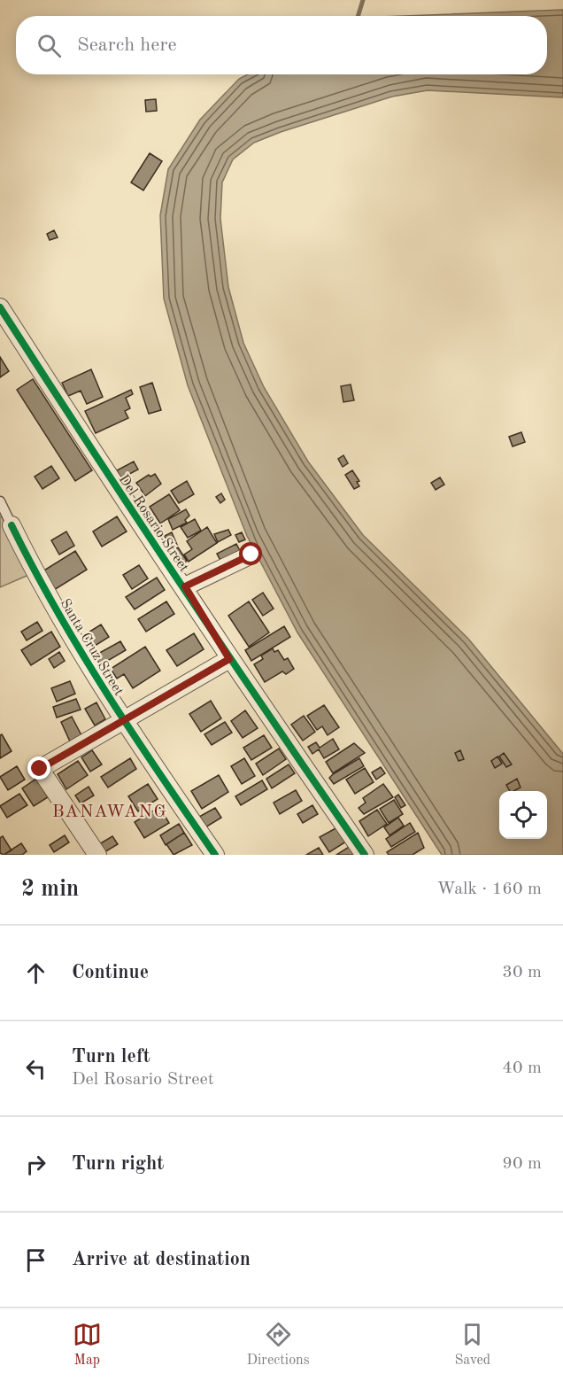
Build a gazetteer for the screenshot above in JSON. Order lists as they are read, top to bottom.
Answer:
{
  "streets": {
    "street": ["Del Rosario Street", "Santa Cruz Street"]
  },
  "districts": ["BANAWANG"],
  "page": {
    "search": "Search here",
    "heading": ["2 min", "Walk · 160 m"],
    "list": [
      ["Continue", "30 m"],
      ["Turn left", "Del Rosario Street", "40 m"],
      ["Turn right", "90 m"],
      "Arrive at destination"
    ],
    "nav": ["Map", "Directions", "Saved"]
  }
}
